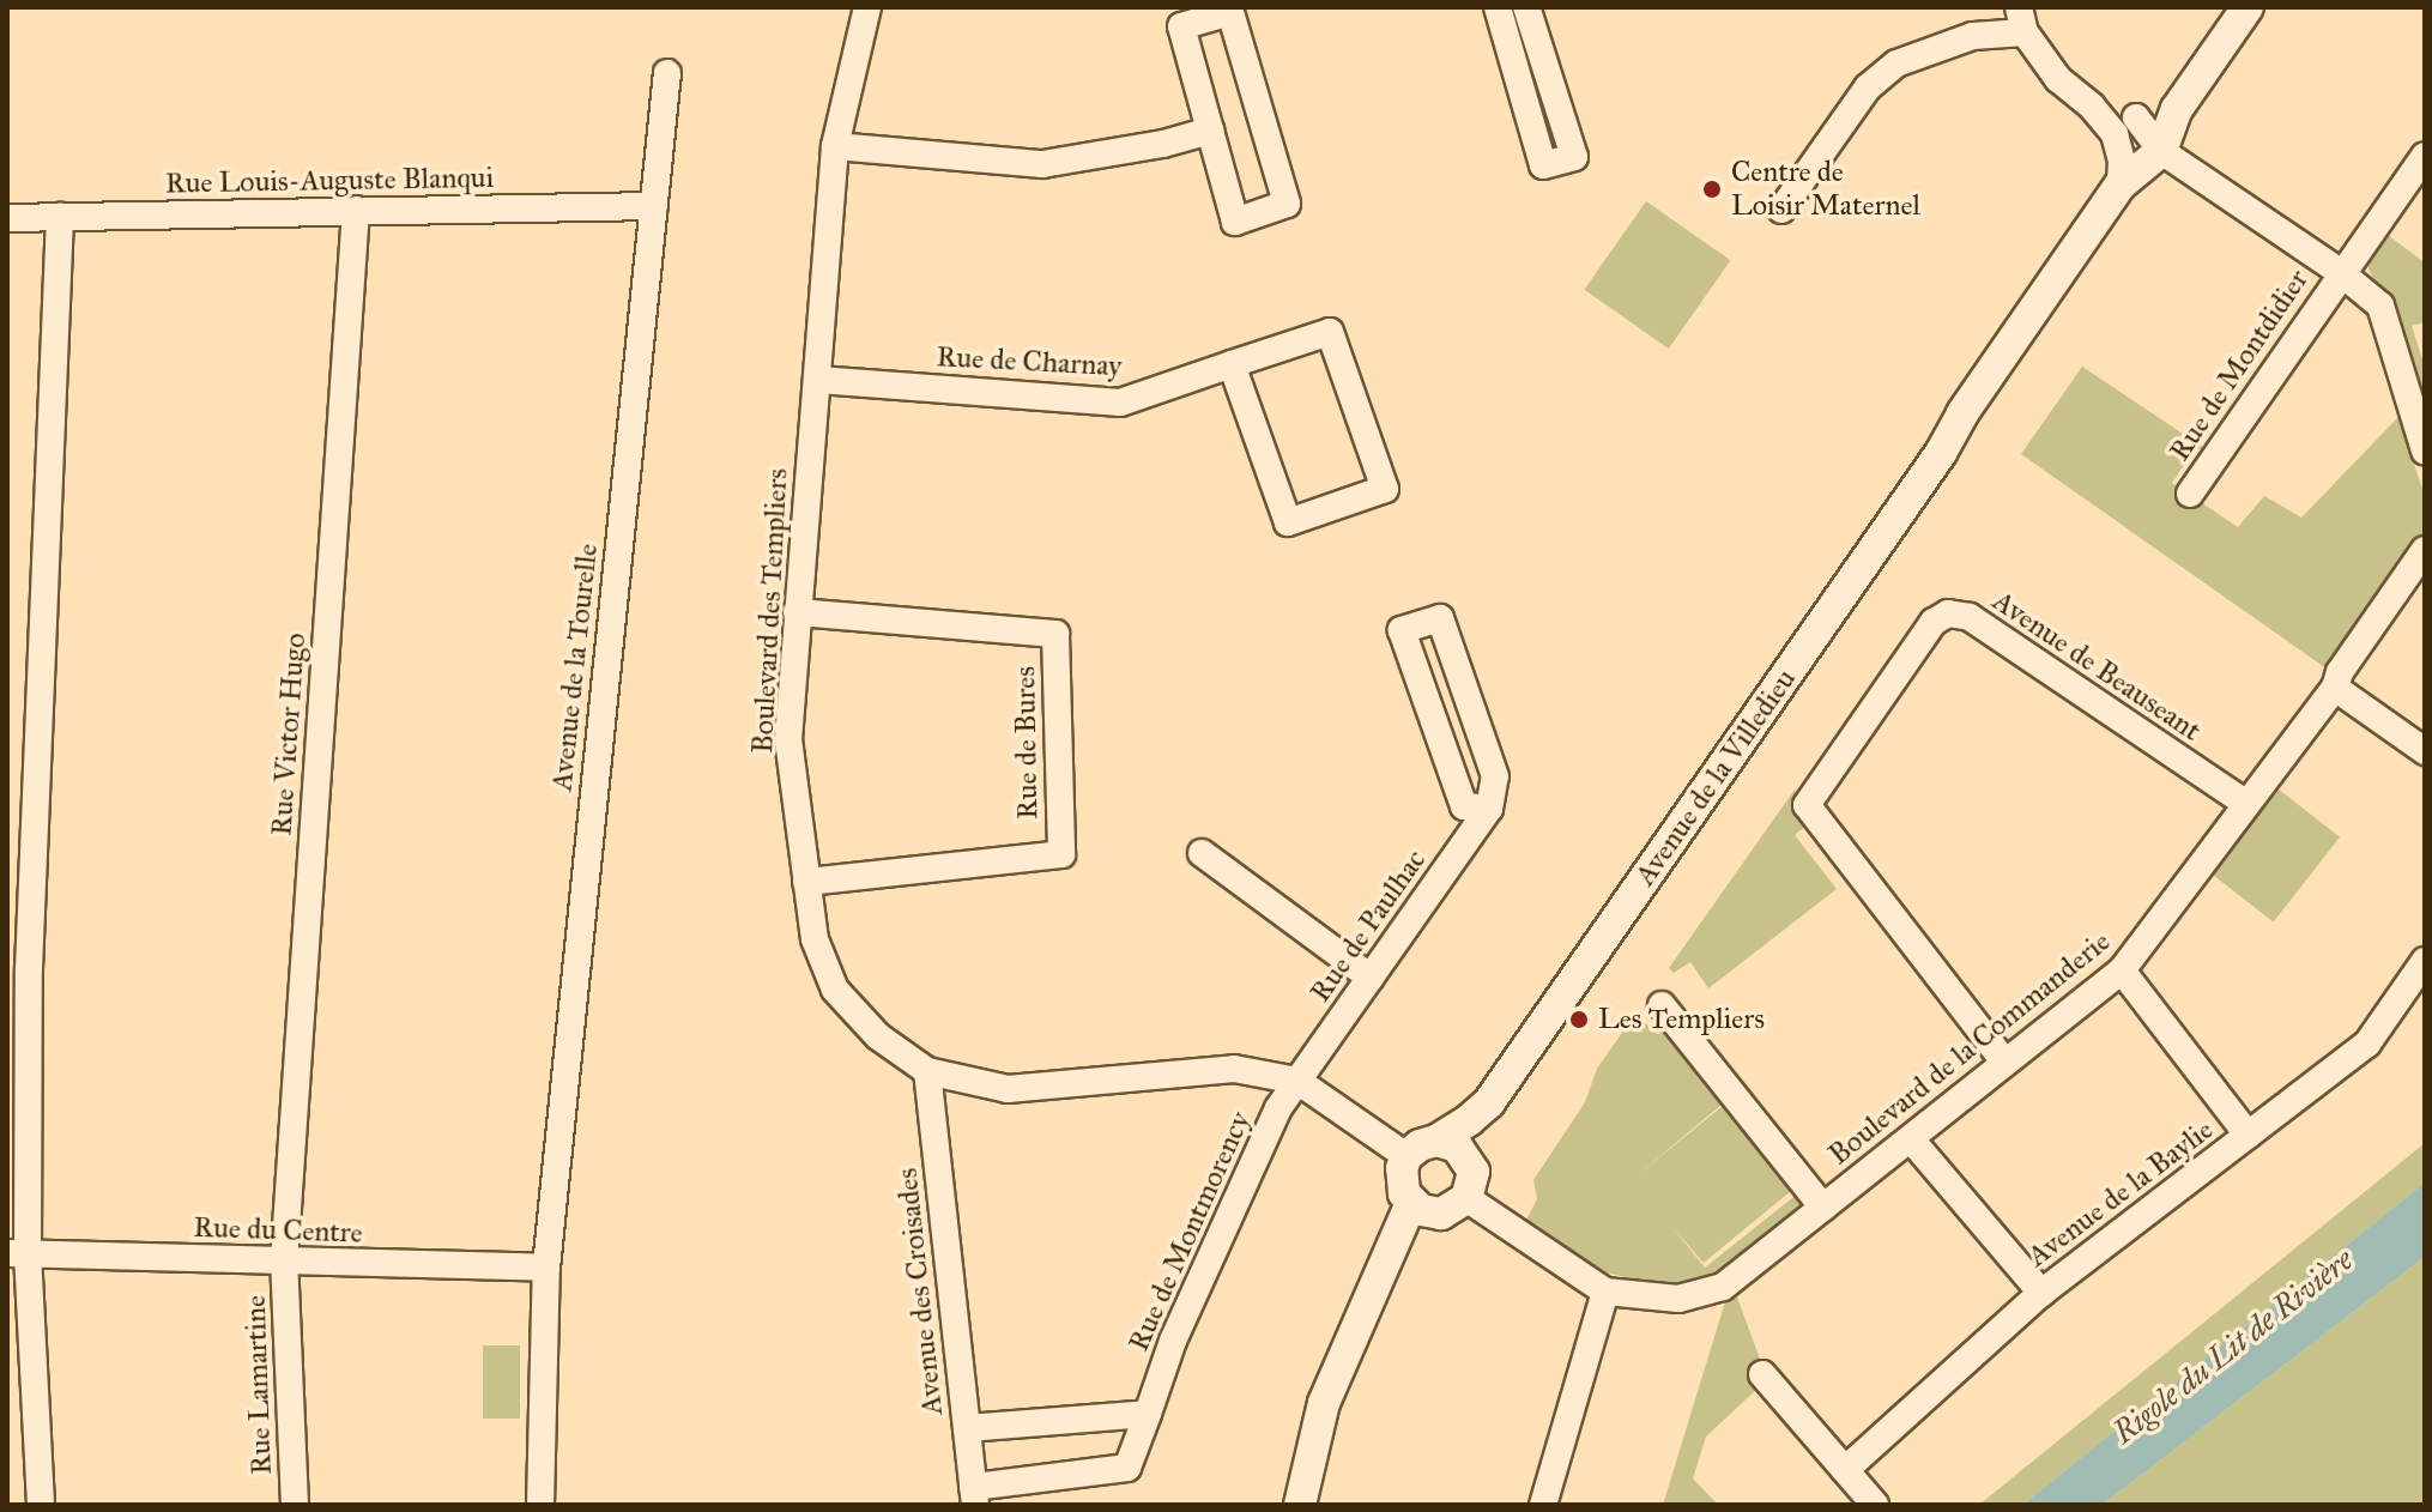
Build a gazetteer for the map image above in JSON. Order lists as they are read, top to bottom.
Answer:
{
  "streets": {
    "street": [
      "Rue Louis-Auguste Blanqui",
      "Rue de Charnay",
      "Rue de Montdidier",
      "Boulevard des Templiers",
      "Avenue de Beauseant",
      "Avenue de la Tourelle",
      "Rue Victor Hugo",
      "Rue de Bures",
      "Avenue de la Villedieu",
      "Rue de Paulhac",
      "Boulevard de la Commanderie",
      "Avenue de la Baylie",
      "Rue du Centre",
      "Rue de Montmorency",
      "Avenue des Croisades",
      "Rue Lamartine"
    ]
  },
  "crossings": [
    ["Rue Louis-Auguste Blanqui", "Avenue de la Tourelle"],
    ["Rue Louis-Auguste Blanqui", "Rue Victor Hugo"],
    ["Rue de Charnay", "Boulevard des Templiers"],
    ["Boulevard des Templiers", "Rue de Bures"],
    ["Boulevard des Templiers", "Avenue de la Villedieu"],
    ["Boulevard des Templiers", "Rue de Paulhac"],
    ["Boulevard des Templiers", "Boulevard de la Commanderie"],
    ["Boulevard des Templiers", "Rue de Montmorency"],
    ["Boulevard des Templiers", "Avenue des Croisades"],
    ["Avenue de Beauseant", "Boulevard de la Commanderie"],
    ["Avenue de la Tourelle", "Rue du Centre"],
    ["Rue Victor Hugo", "Rue du Centre"],
    ["Rue Victor Hugo", "Rue Lamartine"],
    ["Avenue de la Villedieu", "Boulevard de la Commanderie"],
    ["Rue de Paulhac", "Rue de Montmorency"],
    ["Rue du Centre", "Rue Lamartine"],
    ["Rue de Montmorency", "Avenue des Croisades"]
  ],
  "water": ["Rigole du Lit de Rivière"],
  "places": ["Centre de Loisir Maternel", "Les Templiers"]
}
